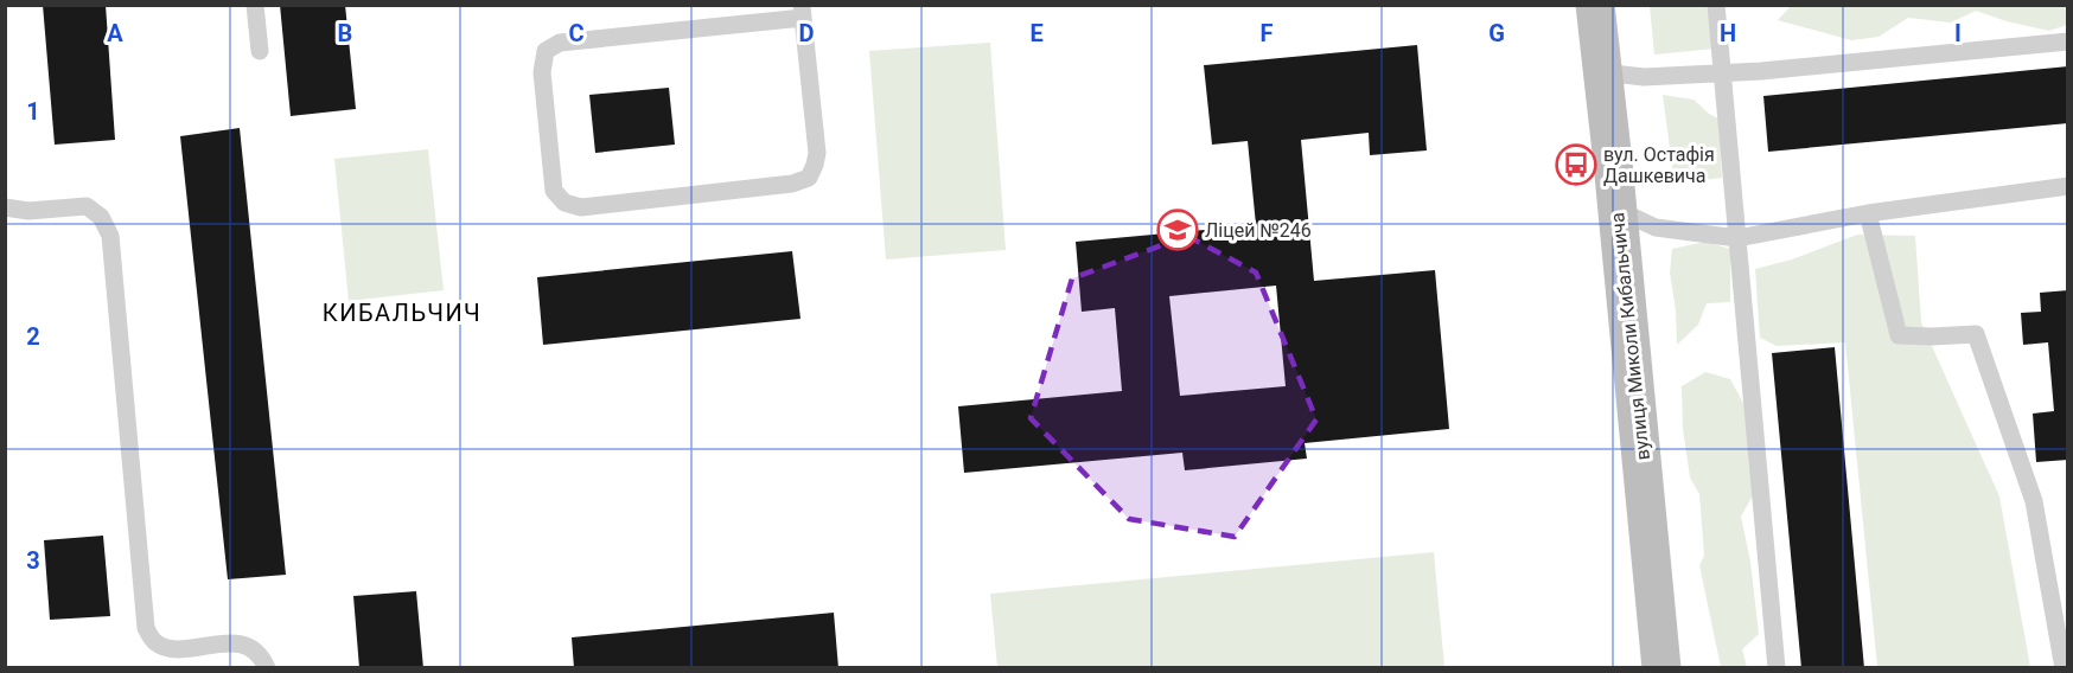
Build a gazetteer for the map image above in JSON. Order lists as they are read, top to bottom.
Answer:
{
  "streets": {
    "street": ["вулиця Миколи Кибальчича"]
  },
  "districts": ["КИБАЛЬЧИЧ"],
  "places": {
    "bus stop": ["вул. Остафія Дашкевича"],
    "school or university": ["Ліцей №246"]
  },
  "grid": {
    "columns": [
      "A",
      "B",
      "C",
      "D",
      "E",
      "F",
      "G",
      "H",
      "I"
    ],
    "rows": ["1", "2", "3"]
  }
}
